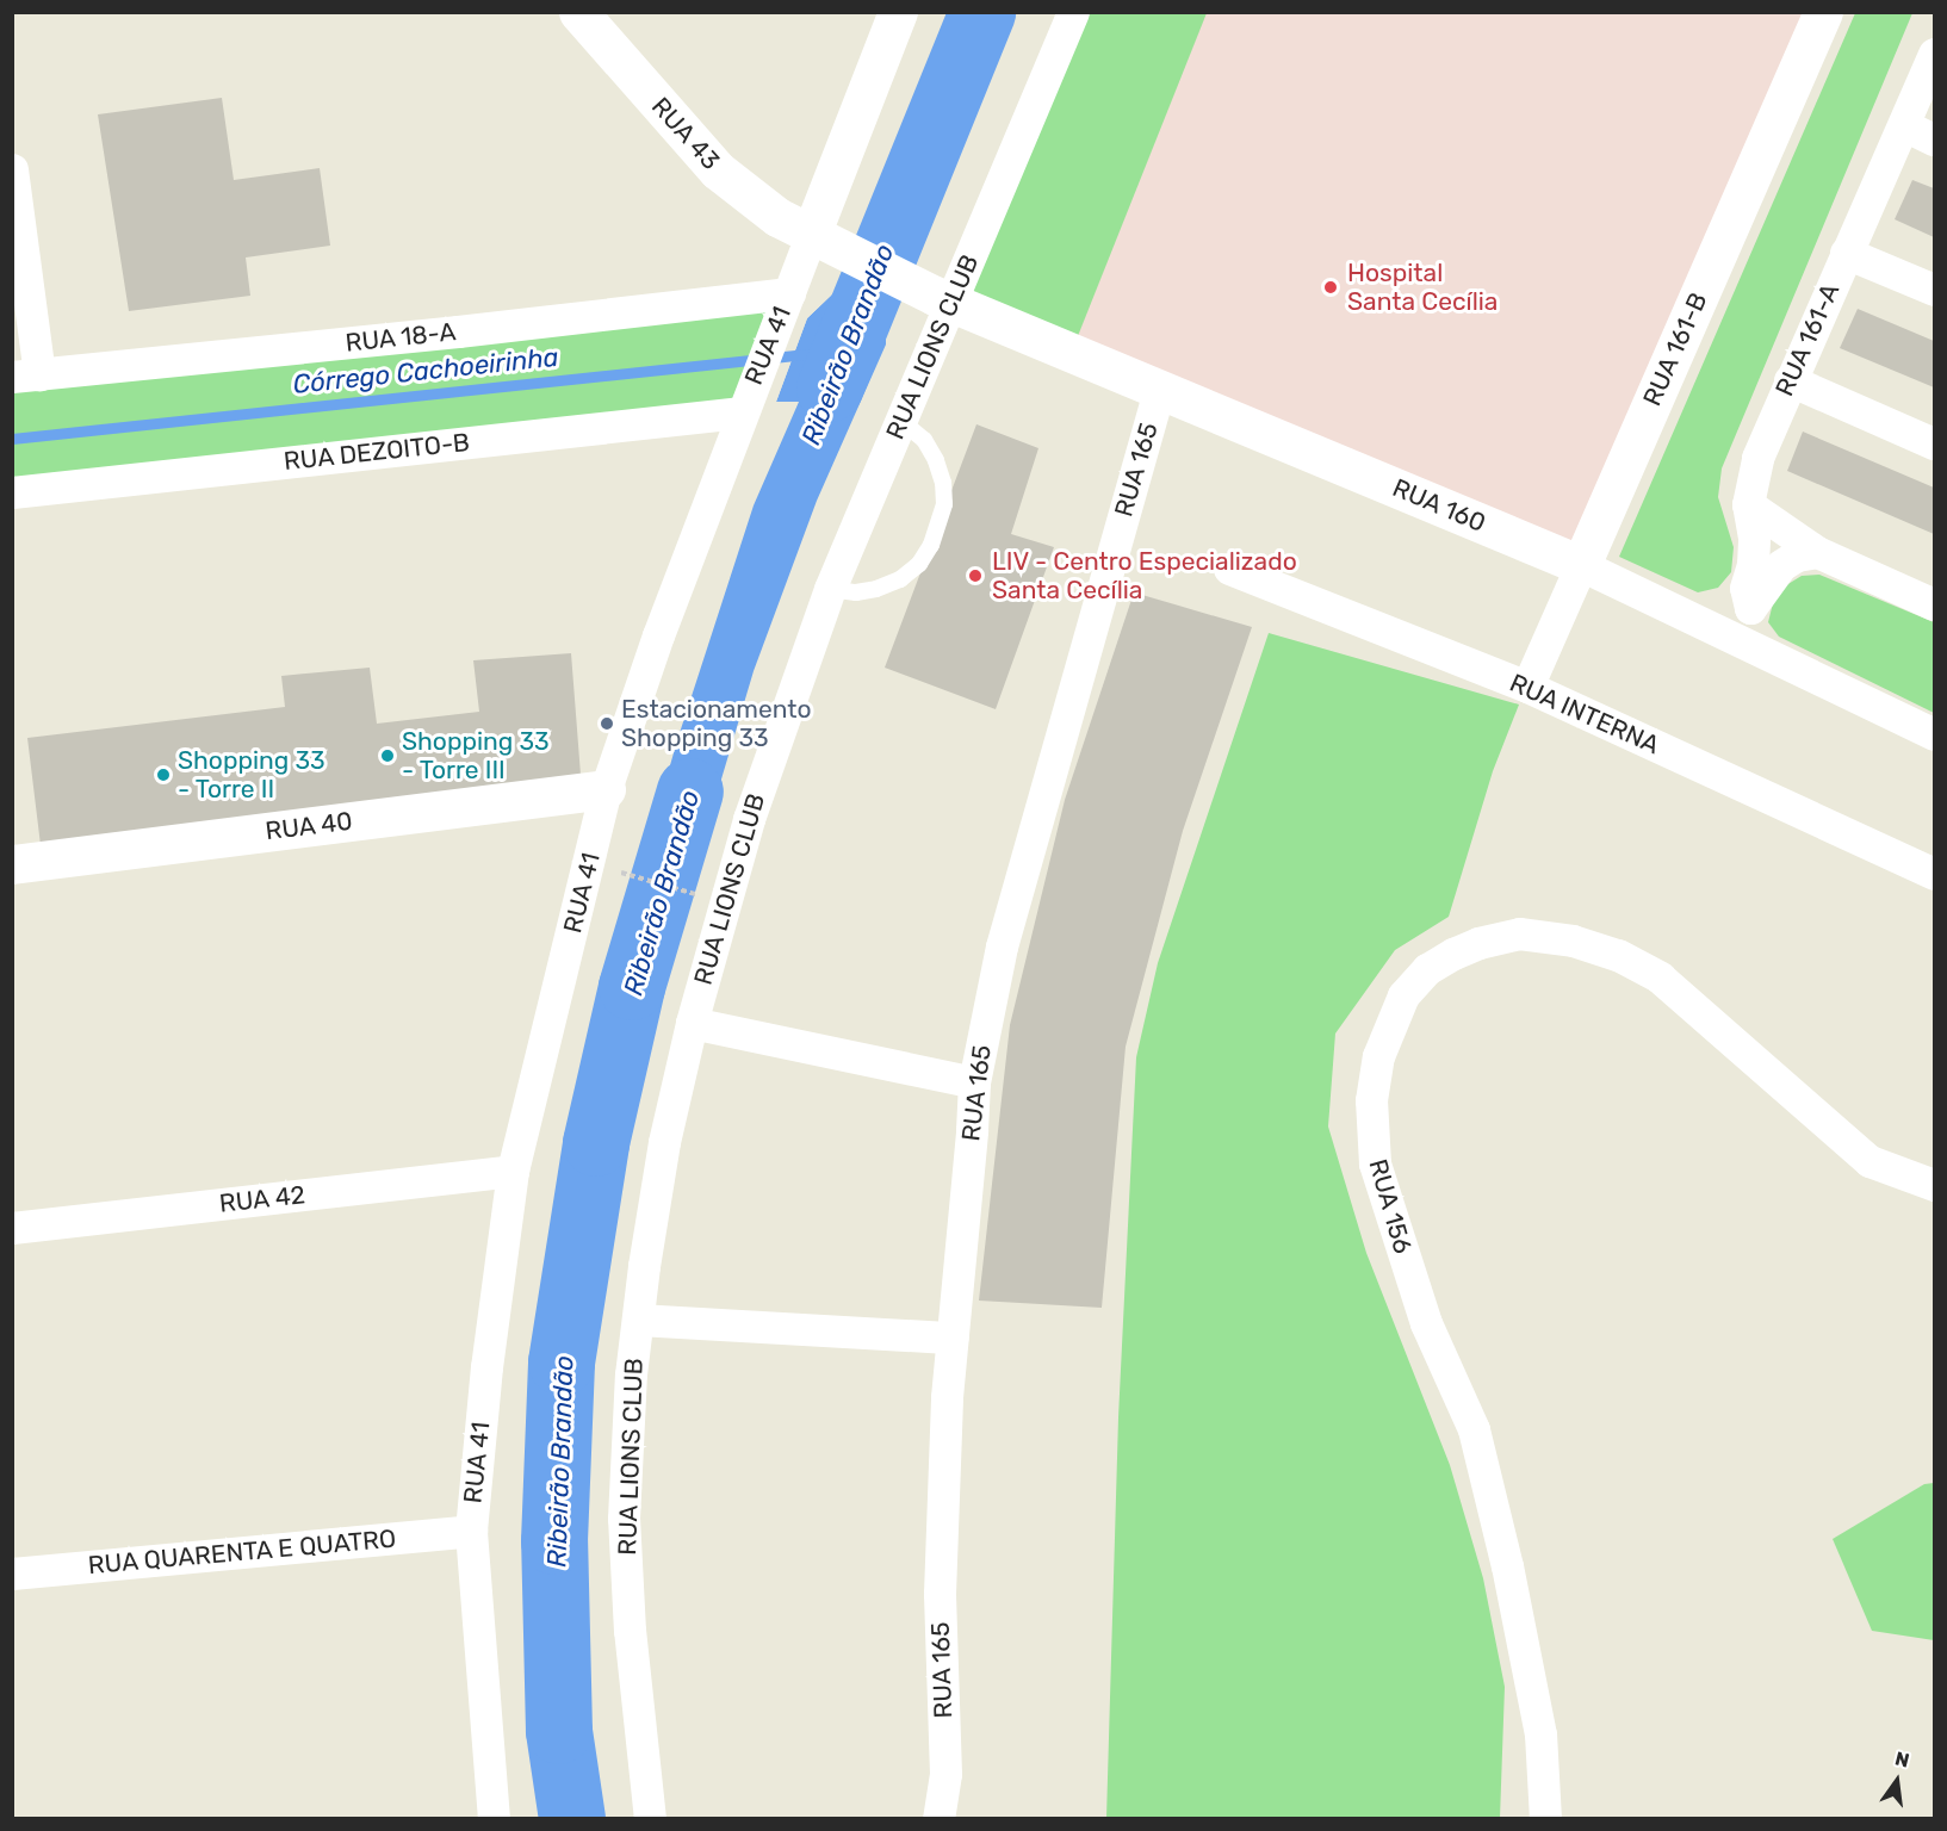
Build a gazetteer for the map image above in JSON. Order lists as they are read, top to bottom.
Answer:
{
  "streets": {
    "street": [
      "RUA 43",
      "RUA 18-A",
      "RUA 161-A",
      "RUA 41",
      "RUA LIONS CLUB",
      "RUA 161-B",
      "RUA DEZOITO-B",
      "RUA 165",
      "RUA 160",
      "RUA INTERNA",
      "RUA 40",
      "RUA 42",
      "RUA 156",
      "RUA QUARENTA E QUATRO"
    ]
  },
  "crossings": [
    ["RUA 43", "RUA 41"],
    ["RUA 43", "RUA LIONS CLUB"],
    ["RUA 43", "RUA 160"],
    ["RUA 18-A", "RUA 41"],
    ["RUA 161-A", "RUA 160"],
    ["RUA 41", "RUA DEZOITO-B"],
    ["RUA 41", "RUA 40"],
    ["RUA 41", "RUA 42"],
    ["RUA 41", "RUA QUARENTA E QUATRO"],
    ["RUA LIONS CLUB", "RUA 160"],
    ["RUA 161-B", "RUA 160"],
    ["RUA 161-B", "RUA INTERNA"],
    ["RUA 165", "RUA 160"]
  ],
  "water": ["Ribeirão Brandão", "Córrego Cachoeirinha"],
  "places": [
    "Hospital Santa Cecília",
    "LIV - Centro Especializado Santa Cecília",
    "Estacionamento Shopping 33",
    "Shopping 33 - Torre III",
    "Shopping 33 - Torre II"
  ],
  "north": "top"
}
